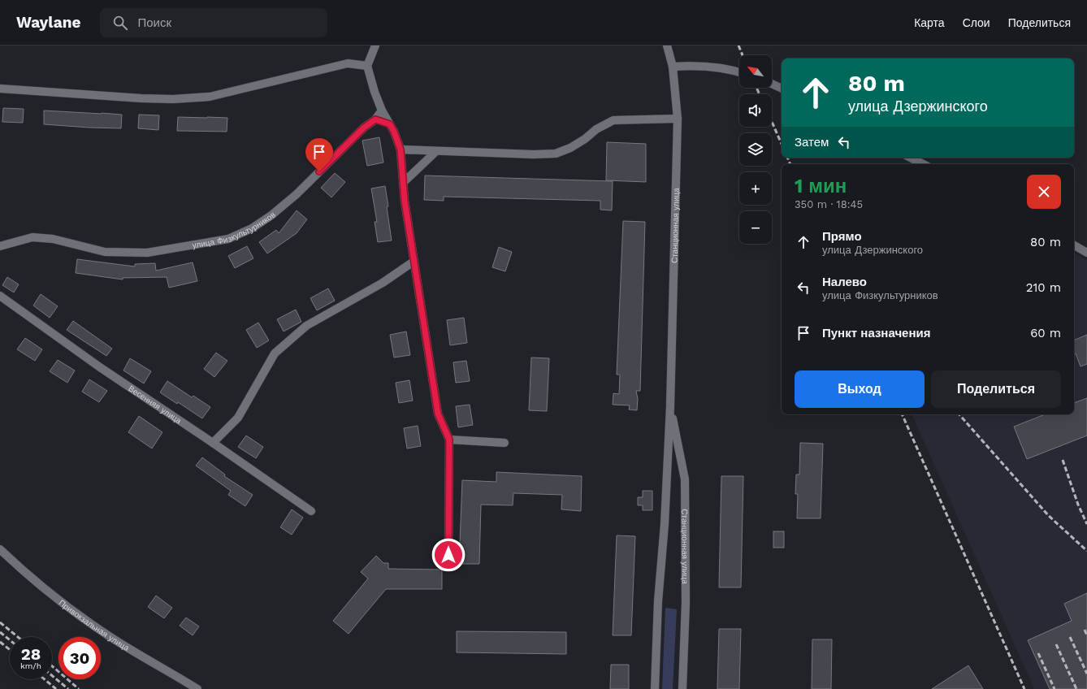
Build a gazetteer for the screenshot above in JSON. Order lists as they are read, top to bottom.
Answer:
{
  "streets": {
    "street": [
      "Станционная улица",
      "улица Физкультурников",
      "Весенняя улица",
      "Привокзальная улица"
    ]
  },
  "north": "top left",
  "page": {
    "header": "Waylane",
    "search": "Поиск",
    "nav": ["Карта", "Слои", "Поделиться"],
    "map_buttons": ["+", "−"],
    "turn": ["80 m", "улица Дзержинского"],
    "then": "Затем",
    "heading": ["1 мин", "350 m · 18:45"],
    "list": [
      {
        "name": "Прямо",
        "note": "улица Дзержинского",
        "value": "80 m"
      },
      {
        "name": "Налево",
        "note": "улица Физкультурников",
        "value": "210 m"
      },
      {
        "name": "Пункт назначения",
        "value": "60 m"
      }
    ],
    "buttons": ["Выход", "Поделиться"],
    "speed": "28 km/h",
    "limit": "30"
  }
}
